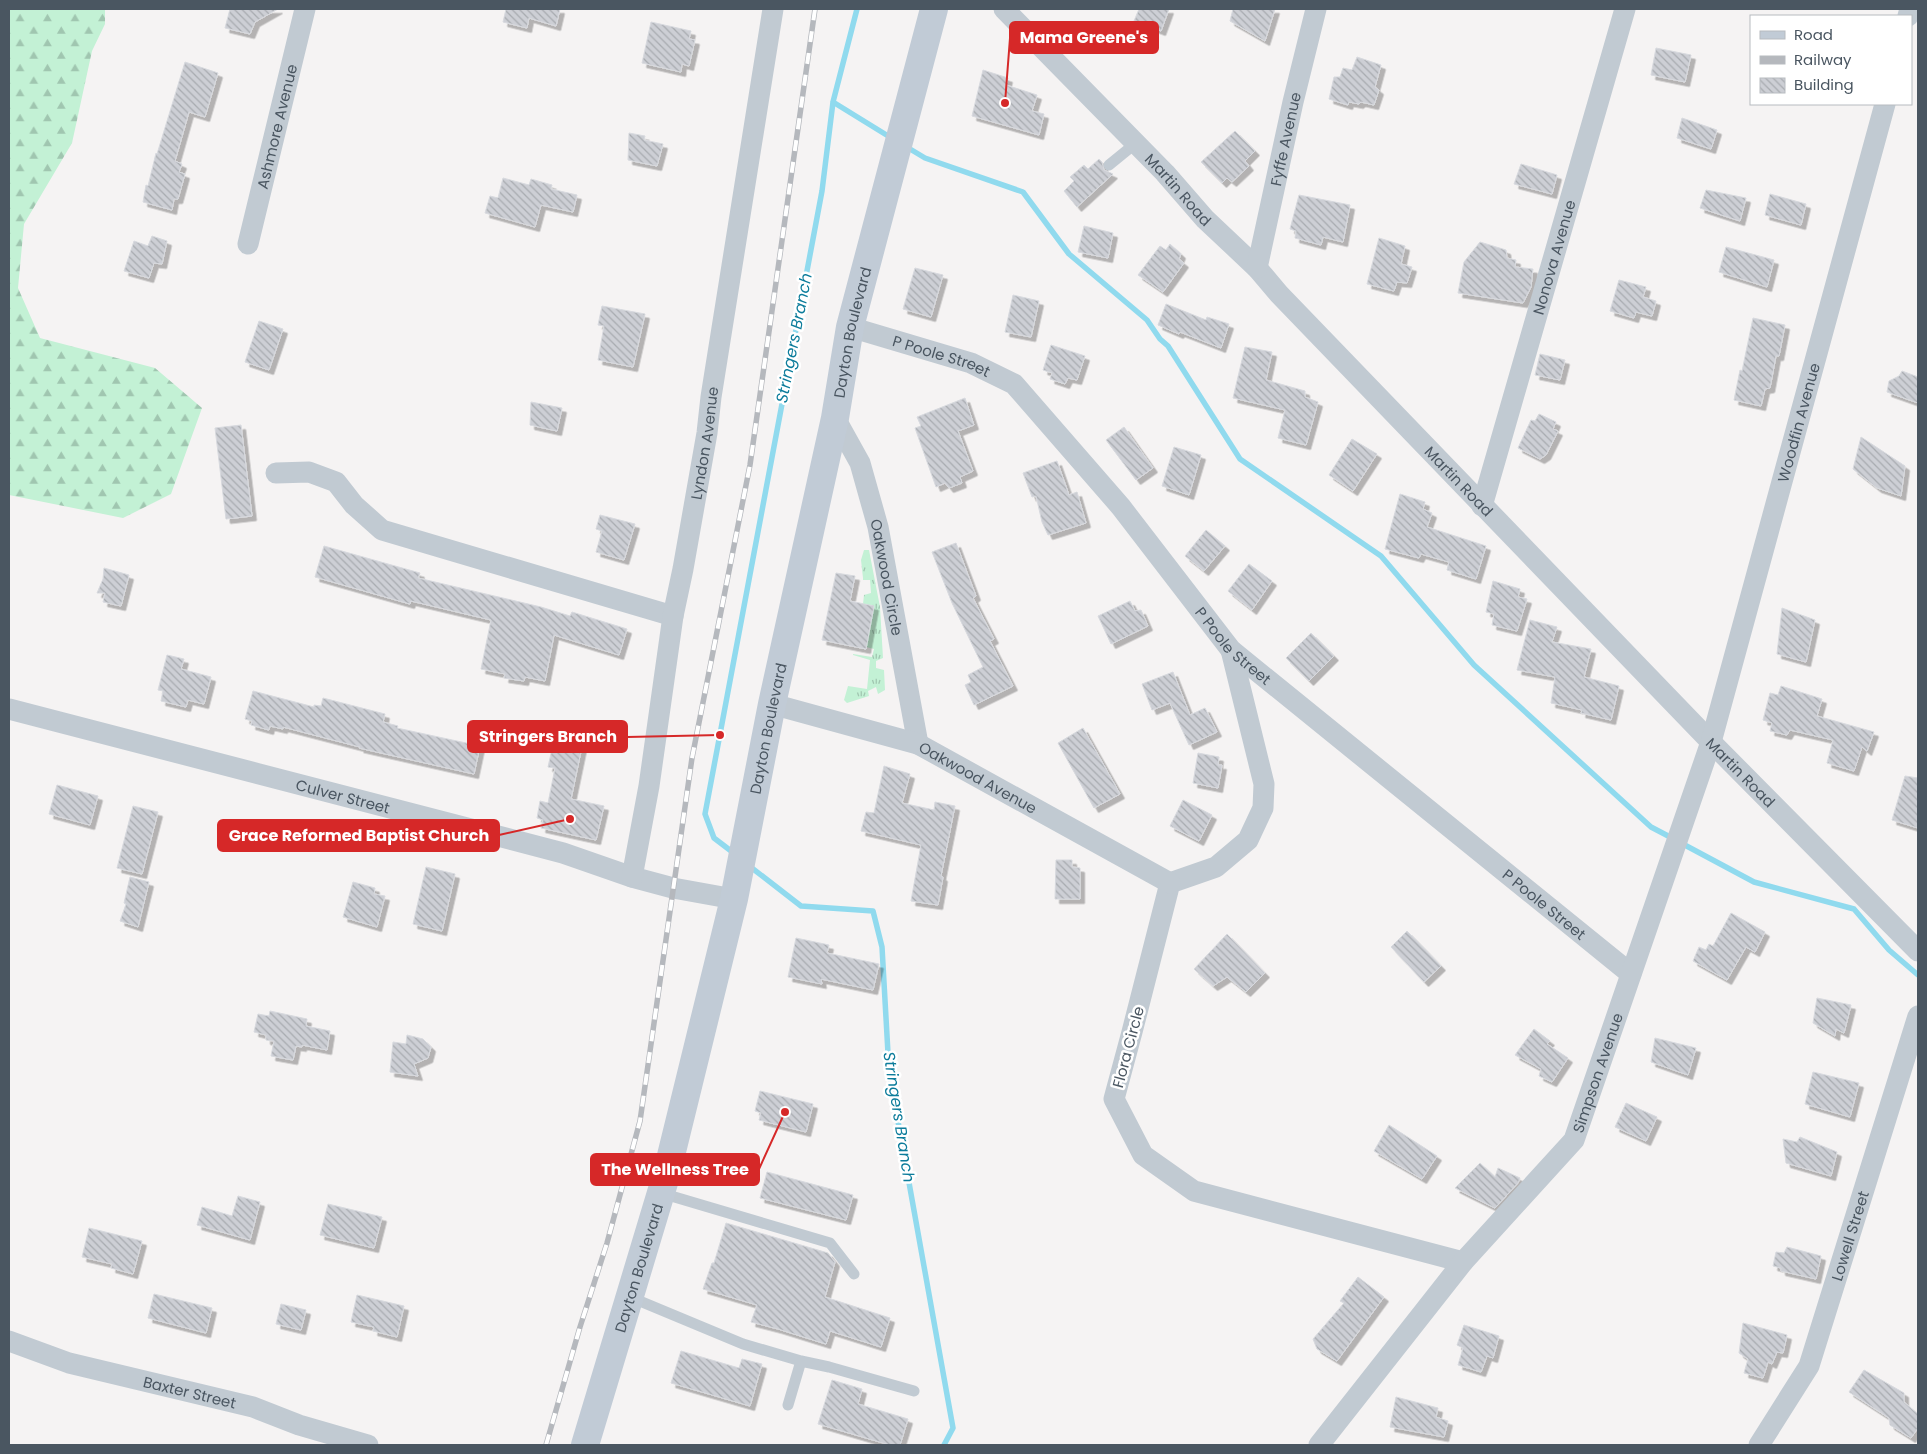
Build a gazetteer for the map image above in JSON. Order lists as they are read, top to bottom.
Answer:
{
  "streets": {
    "main road": ["Dayton Boulevard"],
    "street": [
      "Ashmore Avenue",
      "Fyffe Avenue",
      "Martin Road",
      "Nonova Avenue",
      "P Poole Street",
      "Woodfin Avenue",
      "Lyndon Avenue",
      "Oakwood Circle",
      "Oakwood Avenue",
      "Culver Street",
      "Flora Circle",
      "Simpson Avenue",
      "Lowell Street",
      "Baxter Street"
    ]
  },
  "crossings": [
    ["Fyffe Avenue", "Martin Road"],
    ["Martin Road", "Nonova Avenue"],
    ["Martin Road", "Woodfin Avenue"],
    ["Martin Road", "Simpson Avenue"],
    ["Dayton Boulevard", "P Poole Street"],
    ["Dayton Boulevard", "Oakwood Circle"],
    ["Dayton Boulevard", "Oakwood Avenue"],
    ["Dayton Boulevard", "Culver Street"],
    ["P Poole Street", "Simpson Avenue"],
    ["Woodfin Avenue", "Simpson Avenue"],
    ["Lyndon Avenue", "Culver Street"],
    ["Oakwood Circle", "Oakwood Avenue"],
    ["Oakwood Avenue", "Flora Circle"],
    ["Flora Circle", "Simpson Avenue"]
  ],
  "water": ["Stringers Branch"],
  "places": [
    "Mama Greene's",
    "Stringers Branch",
    "Grace Reformed Baptist Church",
    "The Wellness Tree"
  ],
  "legend": ["Road", "Railway", "Building"]
}
